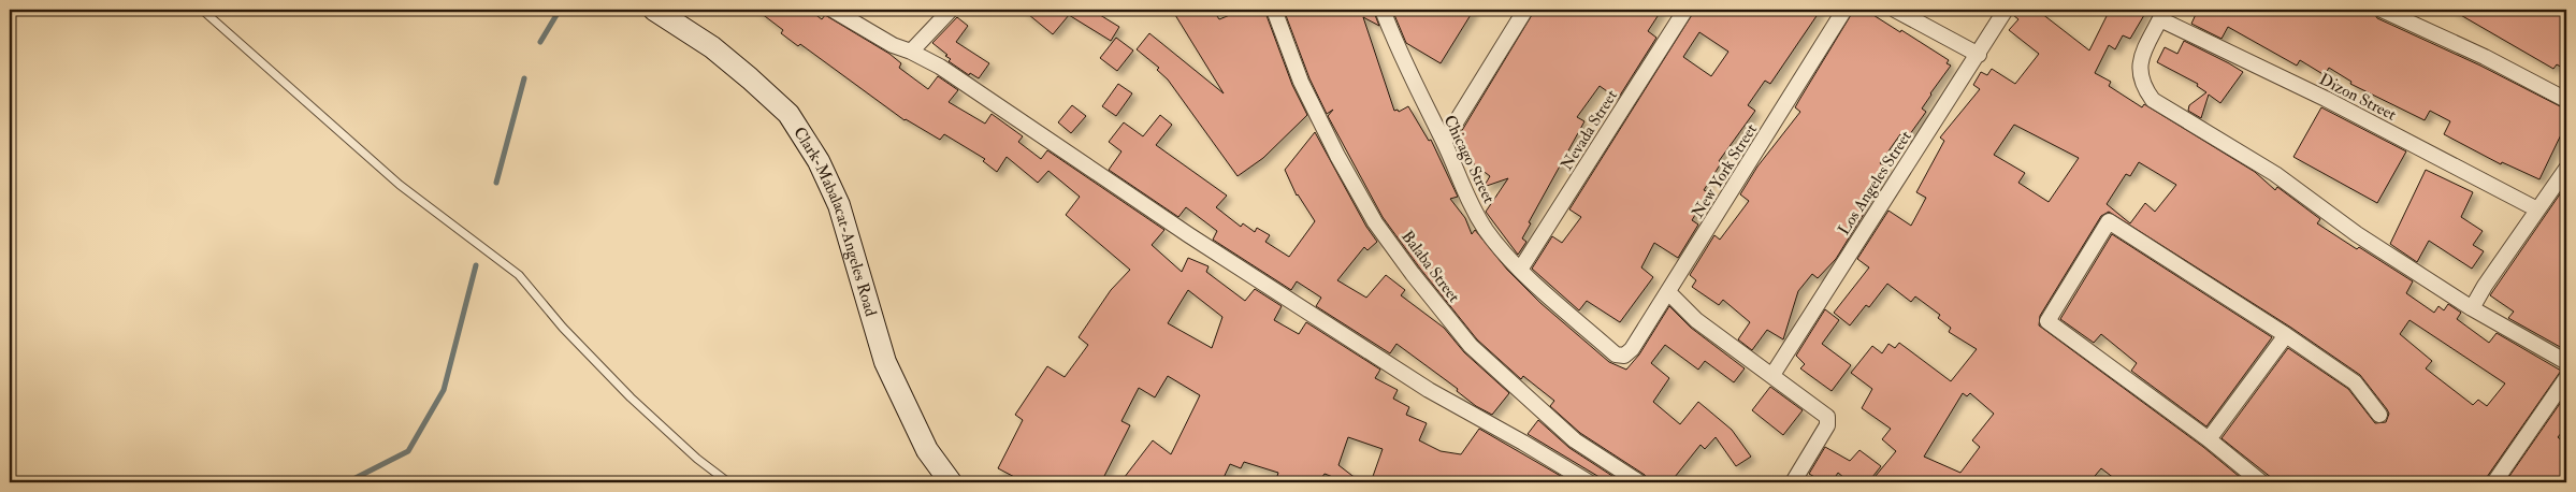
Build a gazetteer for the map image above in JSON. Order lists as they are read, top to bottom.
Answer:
{
  "streets": {
    "main road": ["Clark-Mabalacat-Angeles Road"],
    "street": [
      "Dizon Street",
      "Nevada Street",
      "Chicago Street",
      "New York Street",
      "Los Angeles Street",
      "Balaba Street"
    ]
  },
  "crossings": [
    ["Nevada Street", "Chicago Street"],
    ["Chicago Street", "New York Street"]
  ]
}
